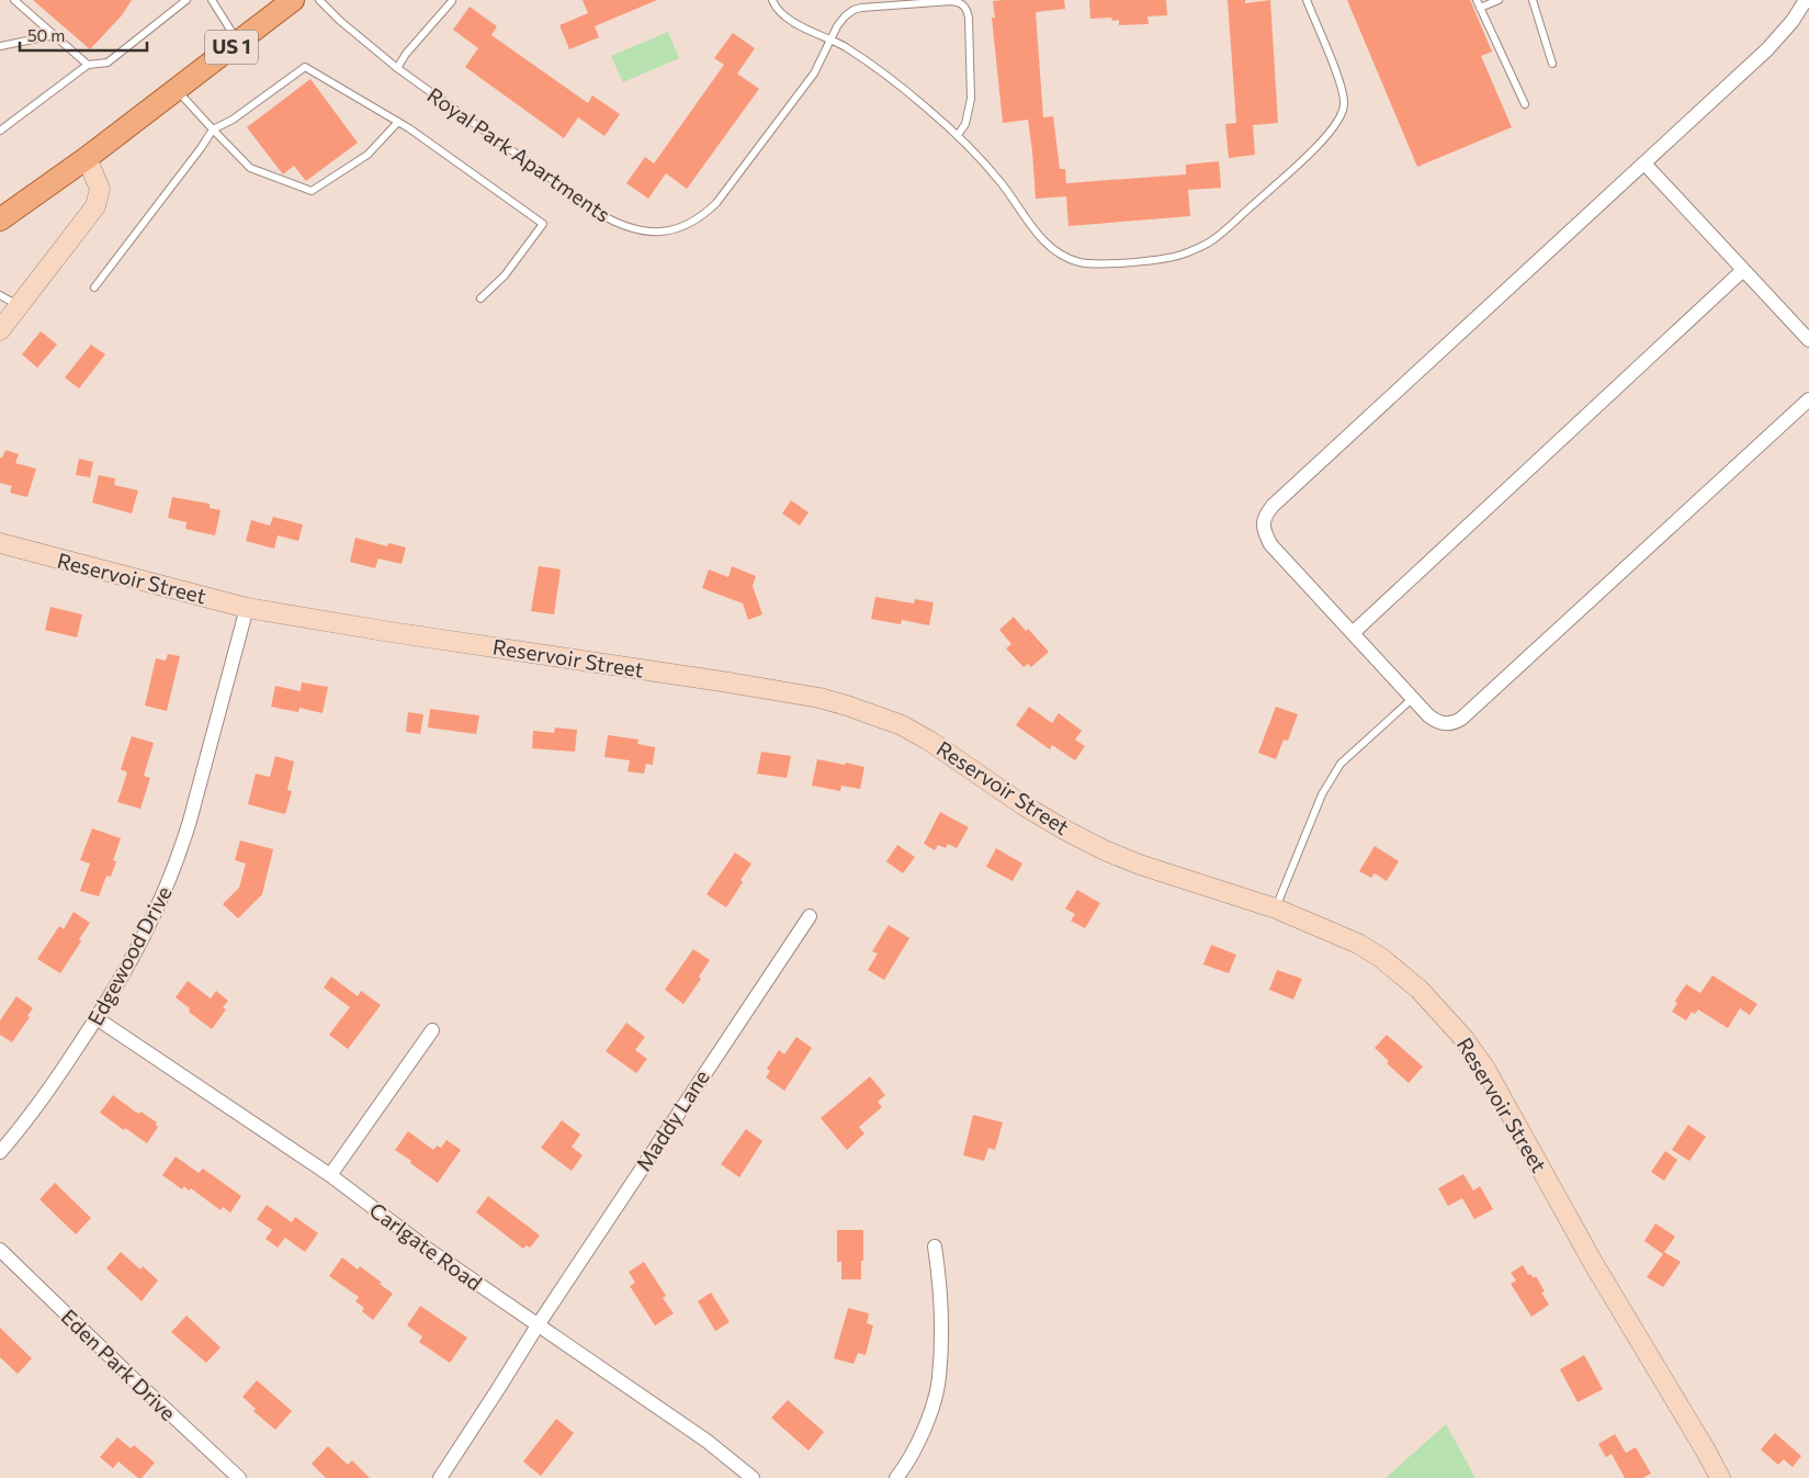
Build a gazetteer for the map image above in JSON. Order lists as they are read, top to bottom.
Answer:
{
  "streets": {
    "main road": ["US 1"],
    "street": [
      "Reservoir Street",
      "Edgewood Drive",
      "Maddy Lane",
      "Carlgate Road",
      "Eden Park Drive"
    ],
    "lane": ["Royal Park Apartments"]
  },
  "crossings": [
    ["Reservoir Street", "Edgewood Drive"],
    ["Edgewood Drive", "Carlgate Road"],
    ["Maddy Lane", "Carlgate Road"]
  ],
  "scale_bar": "50 m"
}
